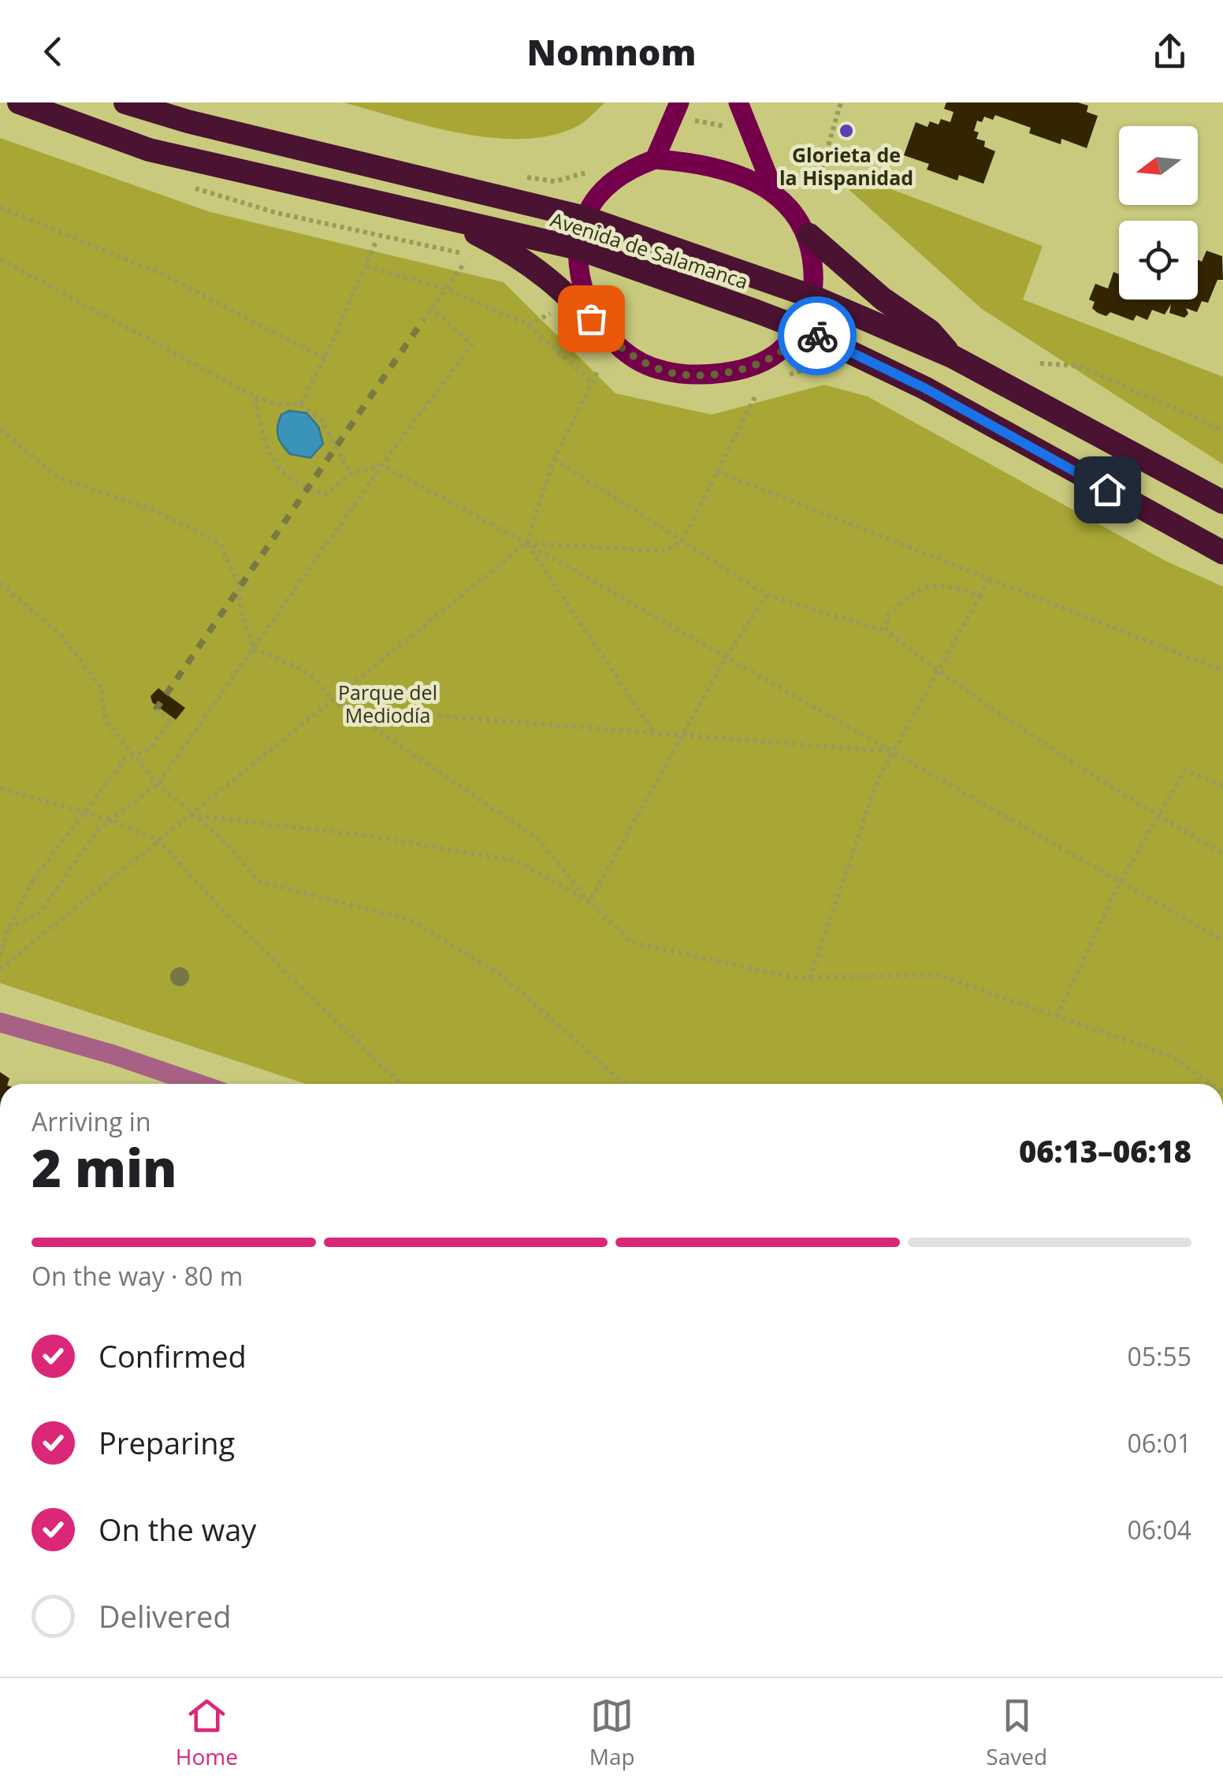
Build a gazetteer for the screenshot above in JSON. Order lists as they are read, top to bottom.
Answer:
{
  "streets": {
    "highway": ["Avenida de Salamanca"]
  },
  "parks": ["Parque del Mediodía"],
  "places": ["Glorieta de la Hispanidad"],
  "north": "left",
  "page": {
    "header": "Nomnom",
    "heading": ["2 min", "Arriving in", "06:13–06:18"],
    "bar": "On the way · 80 m",
    "list": [
      ["Confirmed", "05:55"],
      ["Preparing", "06:01"],
      ["On the way", "06:04"],
      "Delivered"
    ],
    "tabs": ["Home", "Map", "Saved"]
  }
}
